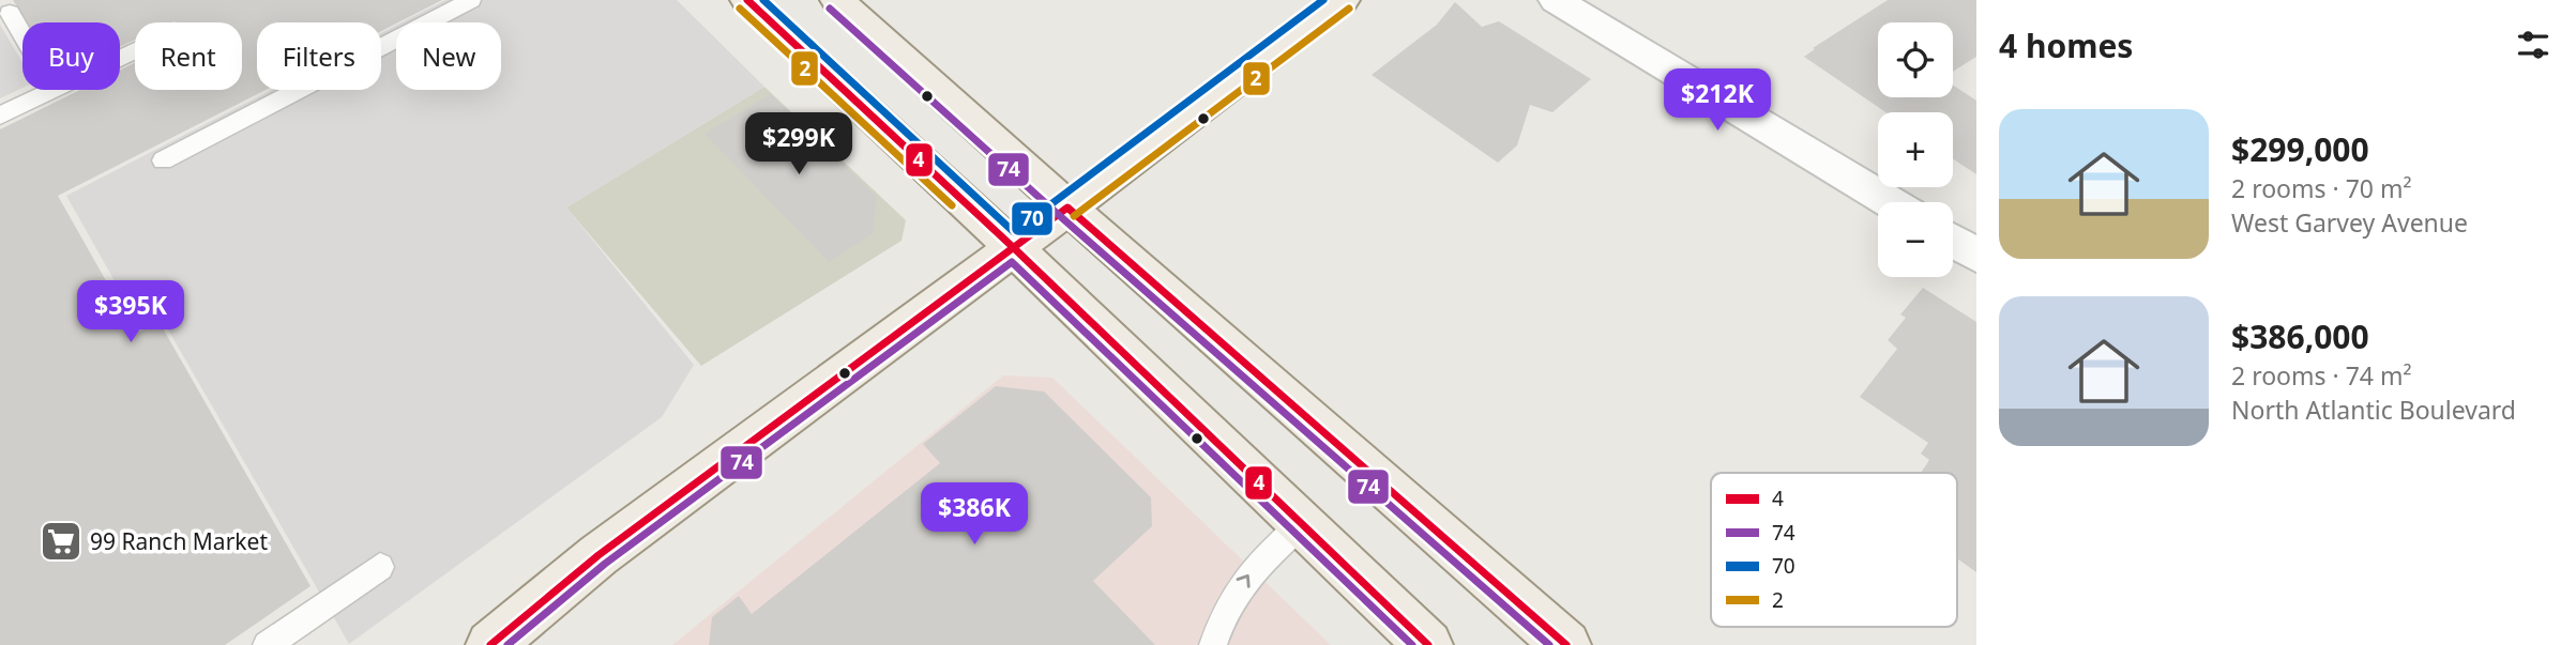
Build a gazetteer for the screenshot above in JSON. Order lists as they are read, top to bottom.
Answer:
{
  "places": {
    "supermarket": ["99 Ranch Market"]
  },
  "lines": [
    "transit line 4",
    "transit line 70",
    "transit line 74",
    "transit line 2"
  ],
  "legend": [
    "4",
    "74",
    "70",
    "2"
  ],
  "page": {
    "heading": "4 homes",
    "map_buttons": ["+", "−"],
    "chip": [
      "Buy",
      "Rent",
      "Filters",
      "New"
    ],
    "price": [
      "$212K",
      "$299K",
      "$395K",
      "$386K"
    ],
    "list": [
      {
        "name": "$299,000",
        "note": "2 rooms · 70 m² · West Garvey Avenue"
      },
      {
        "name": "$386,000",
        "note": "2 rooms · 74 m² · North Atlantic Boulevard"
      }
    ]
  }
}
